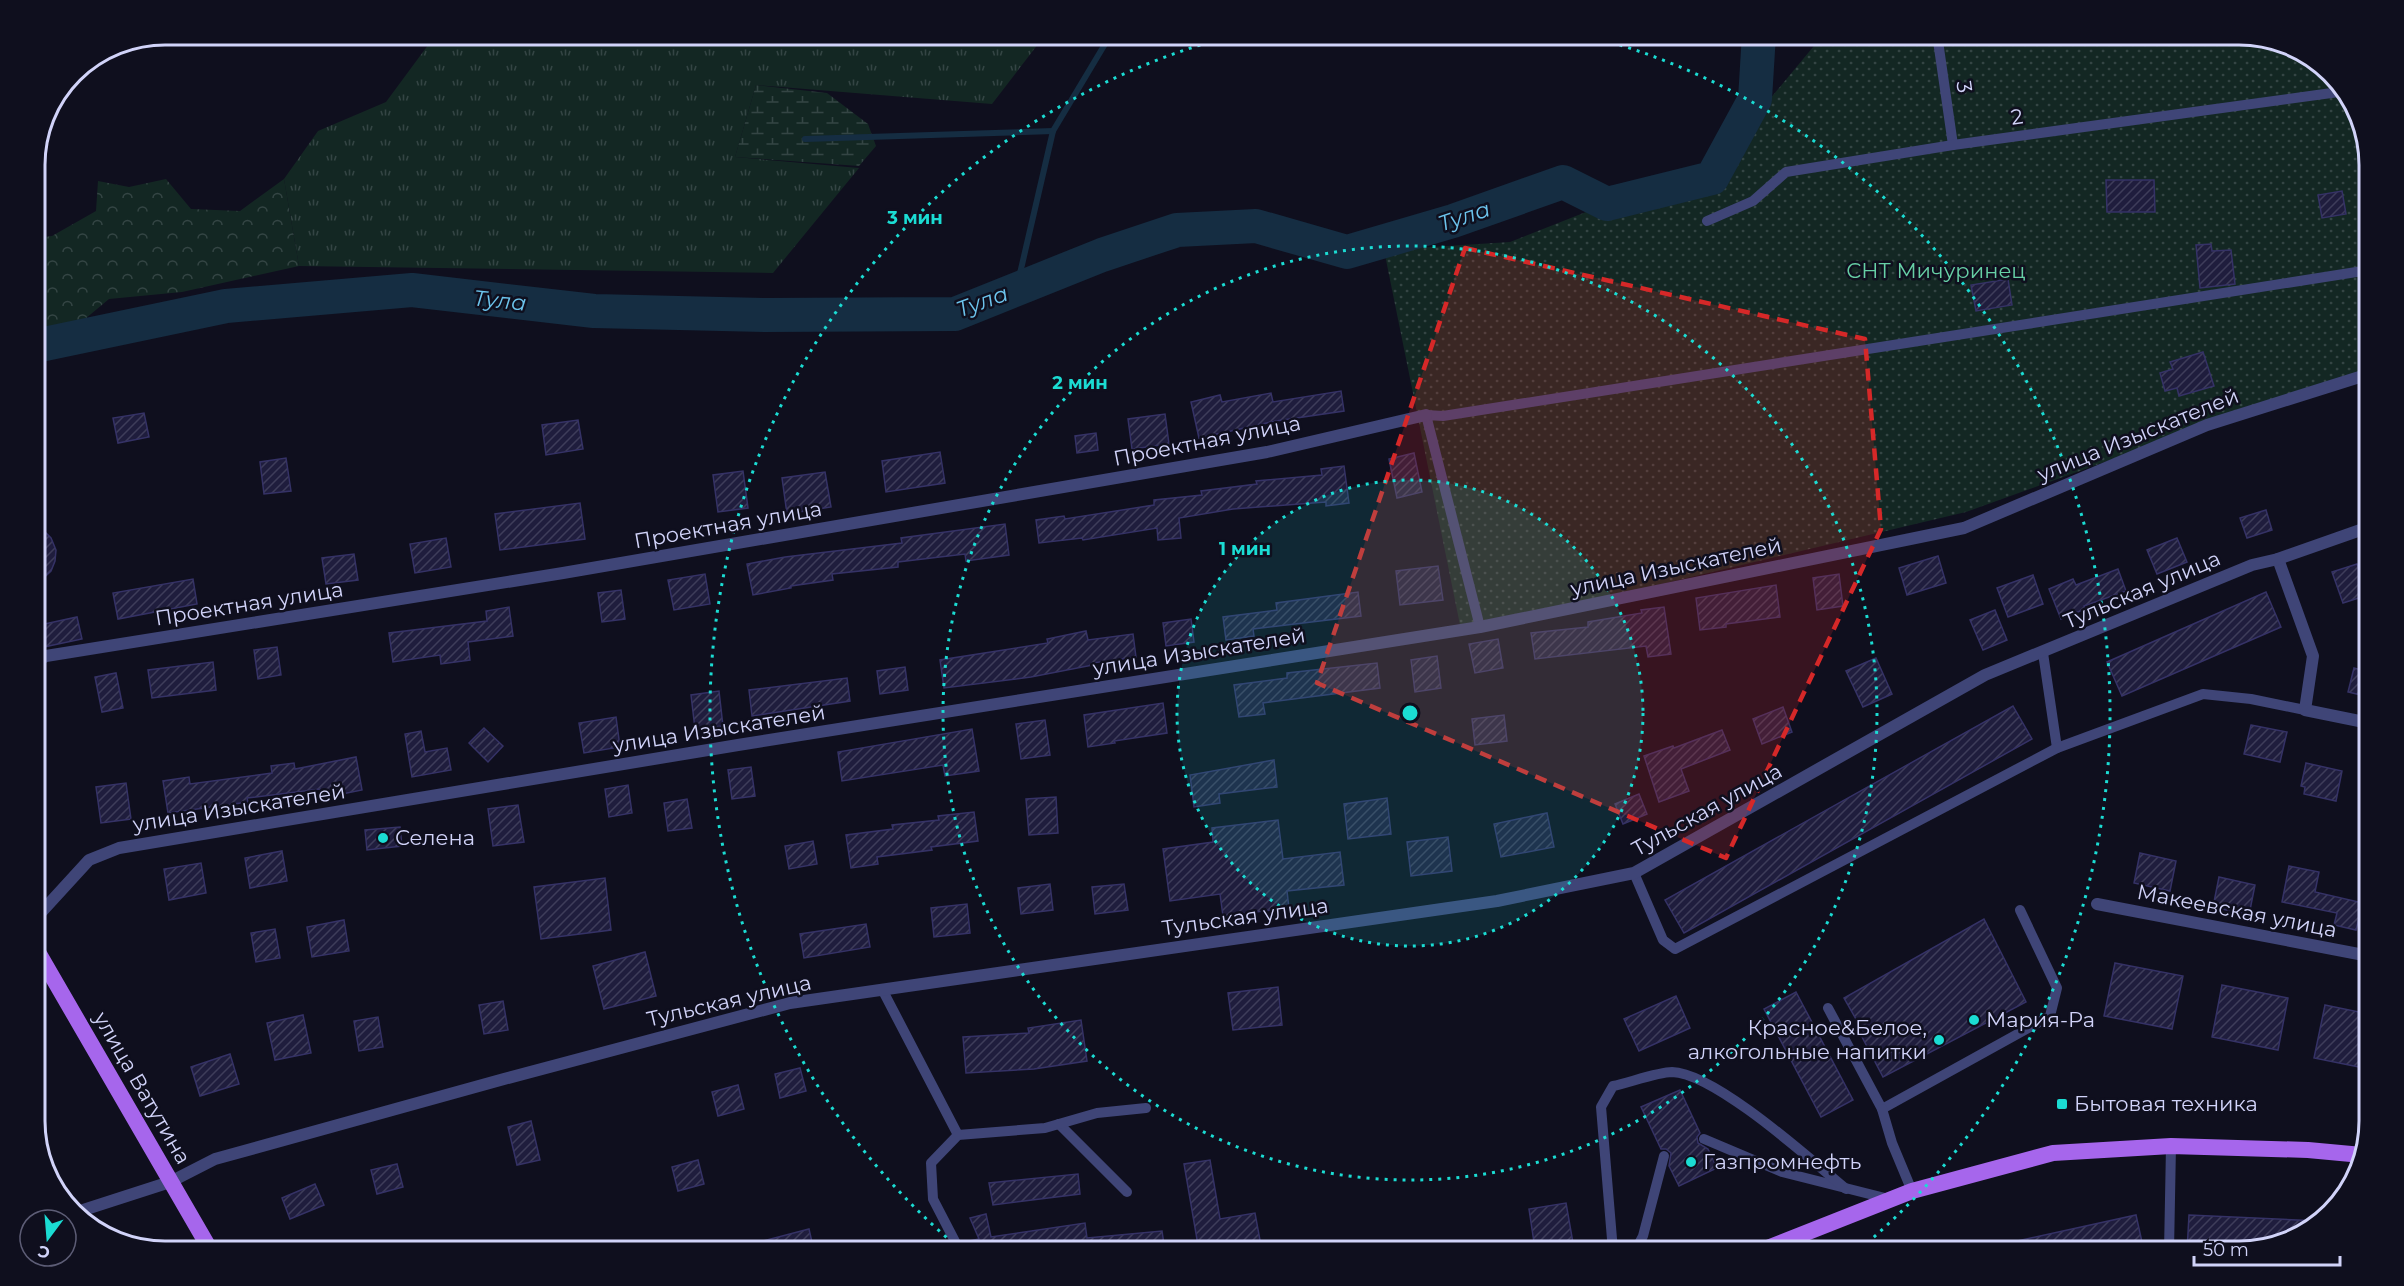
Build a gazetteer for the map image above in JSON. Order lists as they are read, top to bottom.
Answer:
{
  "streets": {
    "main road": ["улица Ватутина"],
    "street": [
      "улица Изыскателей",
      "Проектная улица",
      "Тульская улица",
      "Макеевская улица"
    ],
    "lane": ["3", "2"]
  },
  "crossings": [
    ["3", "2"],
    ["Тульская улица", "улица Ватутина"]
  ],
  "water": ["Тула"],
  "parks": ["СНТ Мичуринец"],
  "places": {
    "other": [
      "Селена",
      "Мария-Ра",
      "Красное&Белое, алкогольные напитки",
      "Газпромнефть"
    ],
    "transit": ["Бытовая техника"]
  },
  "scale_bar": "50 m",
  "north": "bottom",
  "rings": ["3 мин", "2 мин", "1 мин"]
}
